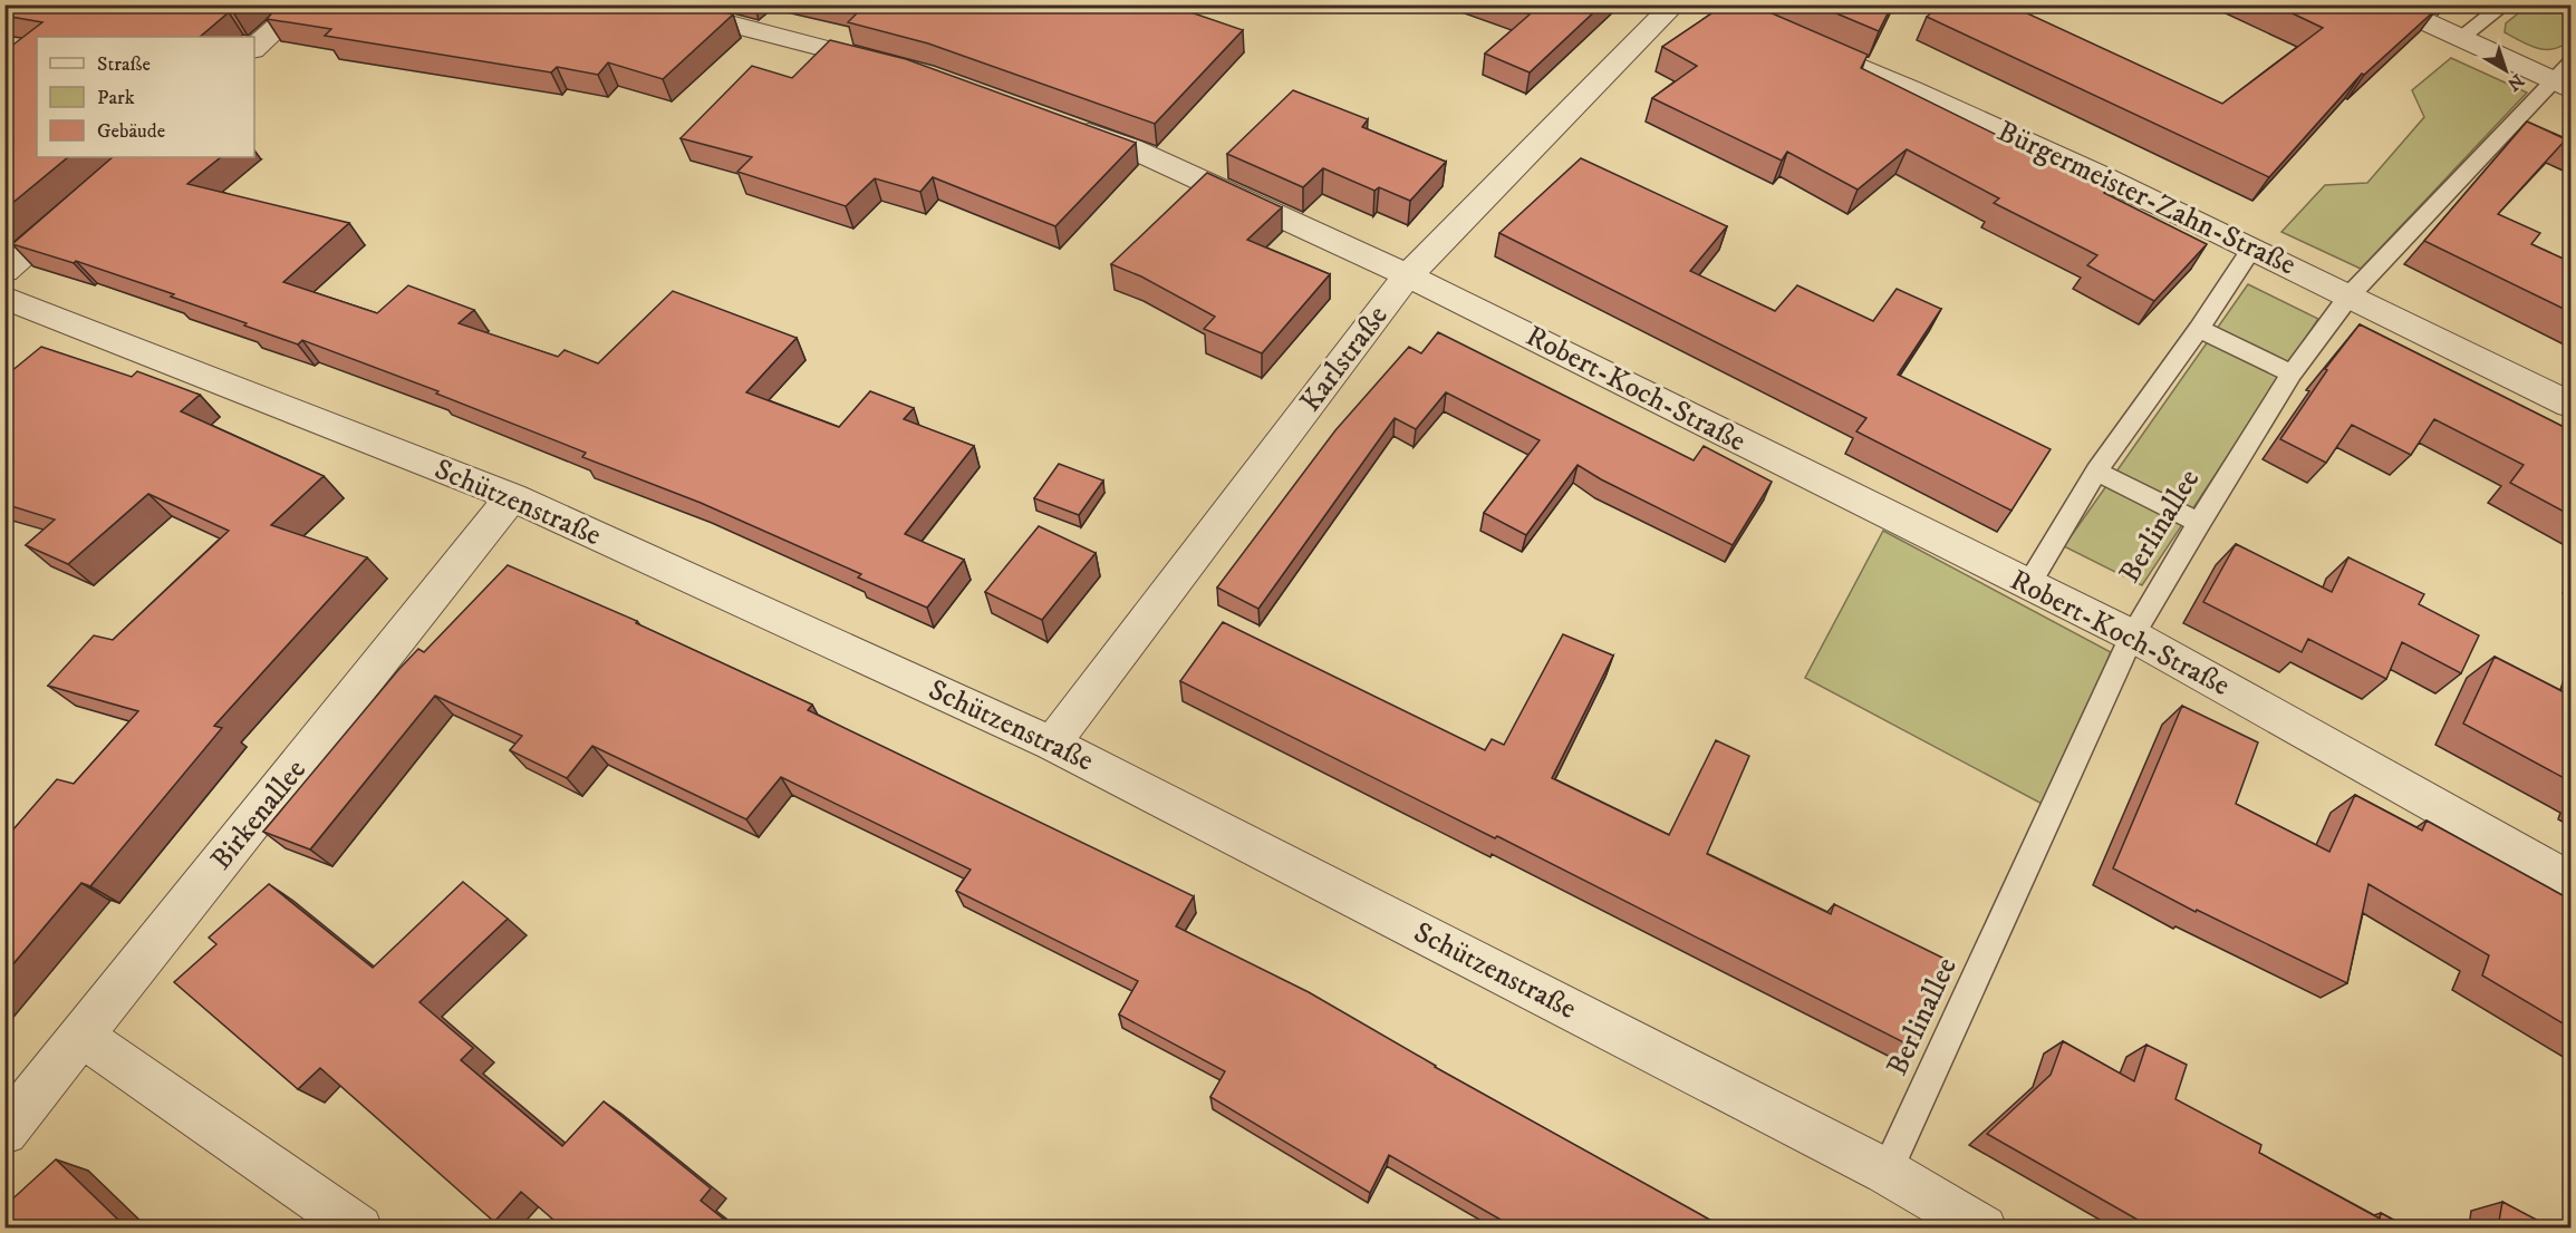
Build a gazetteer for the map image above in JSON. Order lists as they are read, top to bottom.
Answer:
{
  "streets": {
    "street": [
      "Bürgermeister-Zahn-Straße",
      "Karlstraße",
      "Robert-Koch-Straße",
      "Schützenstraße",
      "Birkenallee"
    ],
    "lane": ["Berlinallee"]
  },
  "crossings": [
    ["Bürgermeister-Zahn-Straße", "Berlinallee"],
    ["Karlstraße", "Robert-Koch-Straße"],
    ["Karlstraße", "Schützenstraße"],
    ["Robert-Koch-Straße", "Berlinallee"],
    ["Schützenstraße", "Berlinallee"],
    ["Schützenstraße", "Birkenallee"]
  ],
  "legend": ["Straße", "Park", "Gebäude"],
  "north": "bottom right"
}
